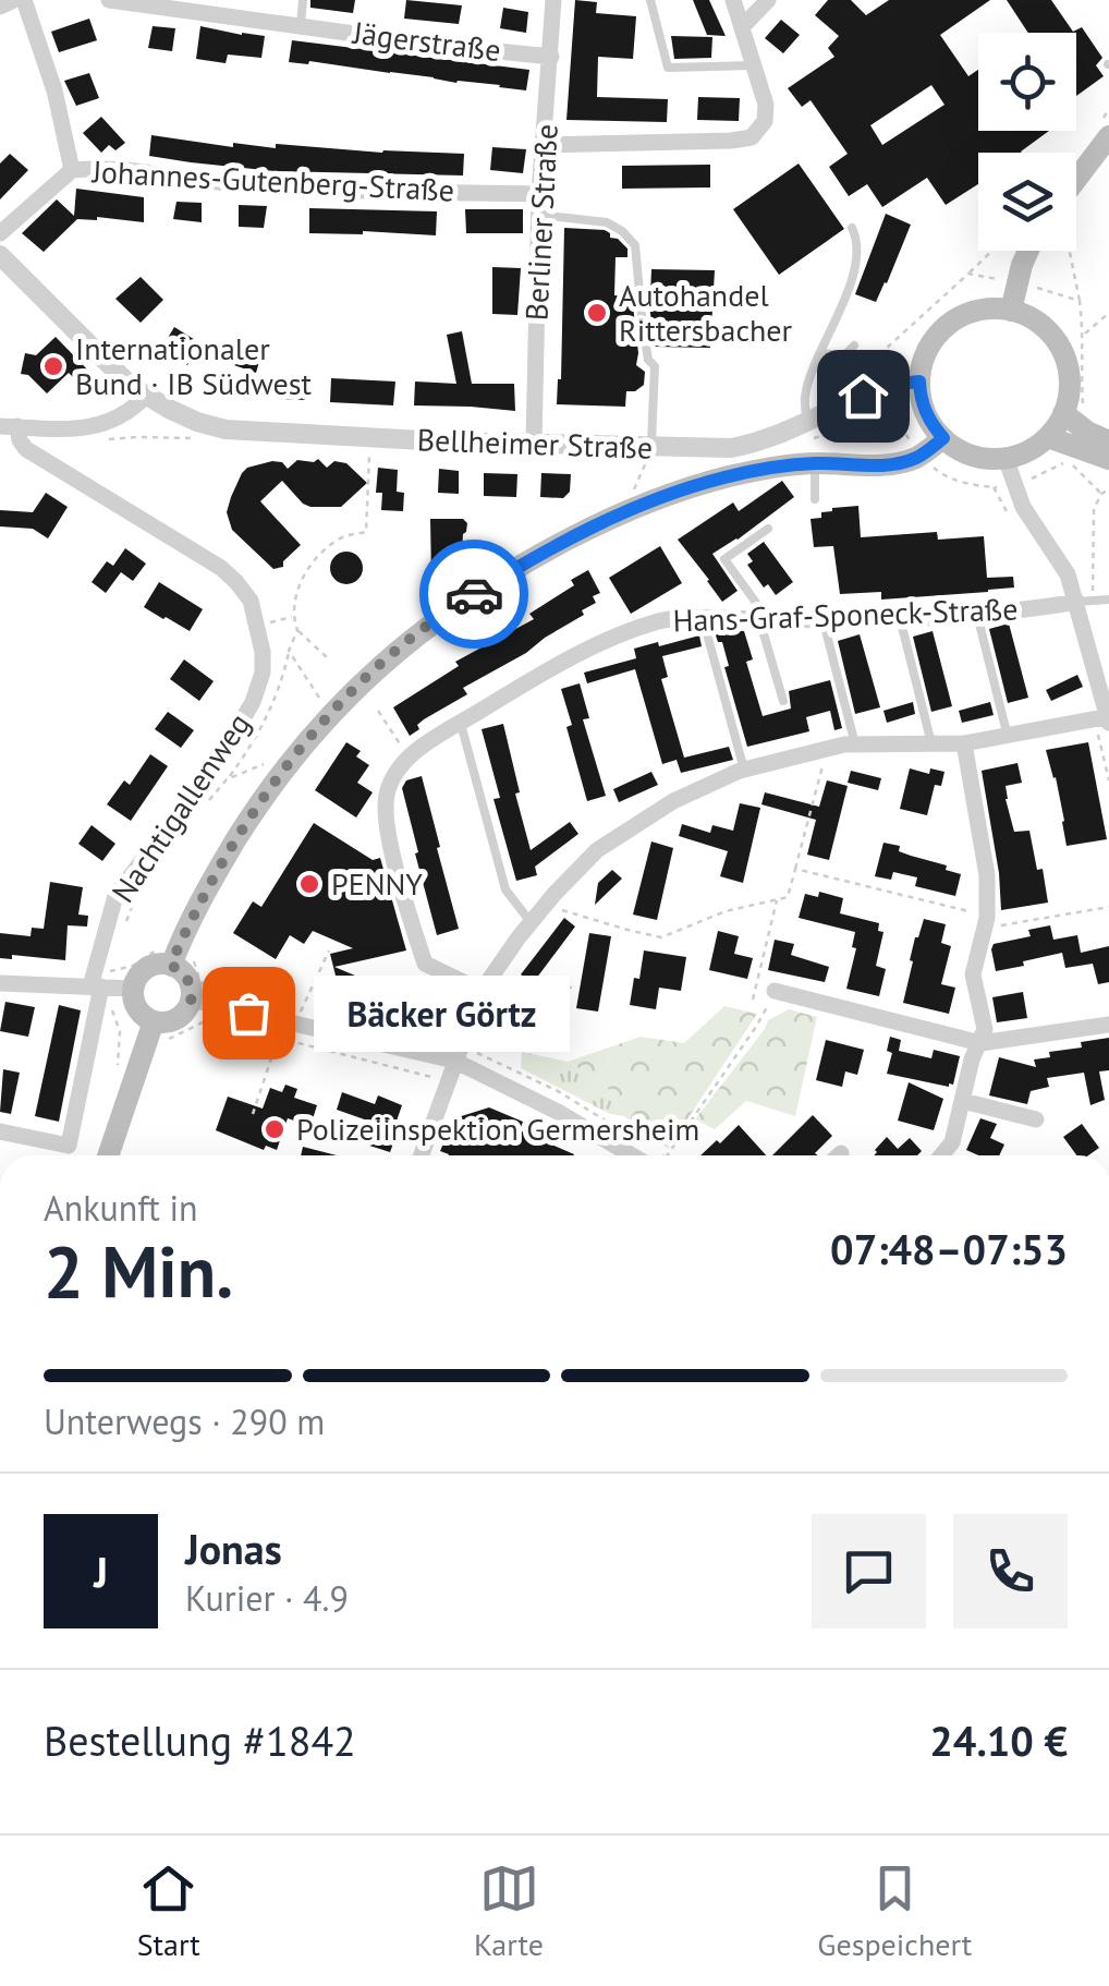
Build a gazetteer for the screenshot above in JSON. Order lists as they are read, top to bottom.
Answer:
{
  "streets": {
    "street": [
      "Jägerstraße",
      "Johannes-Gutenberg-Straße",
      "Berliner Straße",
      "Bellheimer Straße",
      "Hans-Graf-Sponeck-Straße",
      "Nachtigallenweg"
    ]
  },
  "crossings": [
    ["Jägerstraße", "Berliner Straße"],
    ["Johannes-Gutenberg-Straße", "Berliner Straße"],
    ["Berliner Straße", "Bellheimer Straße"]
  ],
  "places": [
    "Autohandel Rittersbacher",
    "Internationaler Bund · IB Südwest",
    "PENNY",
    "Bäcker Görtz",
    "Polizeiinspektion Germersheim"
  ],
  "page": {
    "bubble": "Bäcker Görtz",
    "heading": ["2 Min.", "Ankunft in", "07:48–07:53"],
    "panel": [
      "Jonas",
      "Kurier · 4.9",
      "Bestellung #1842",
      "24.10 €"
    ],
    "bar": "Unterwegs · 290 m",
    "round": "J",
    "tabs": ["Start", "Karte", "Gespeichert"]
  }
}
